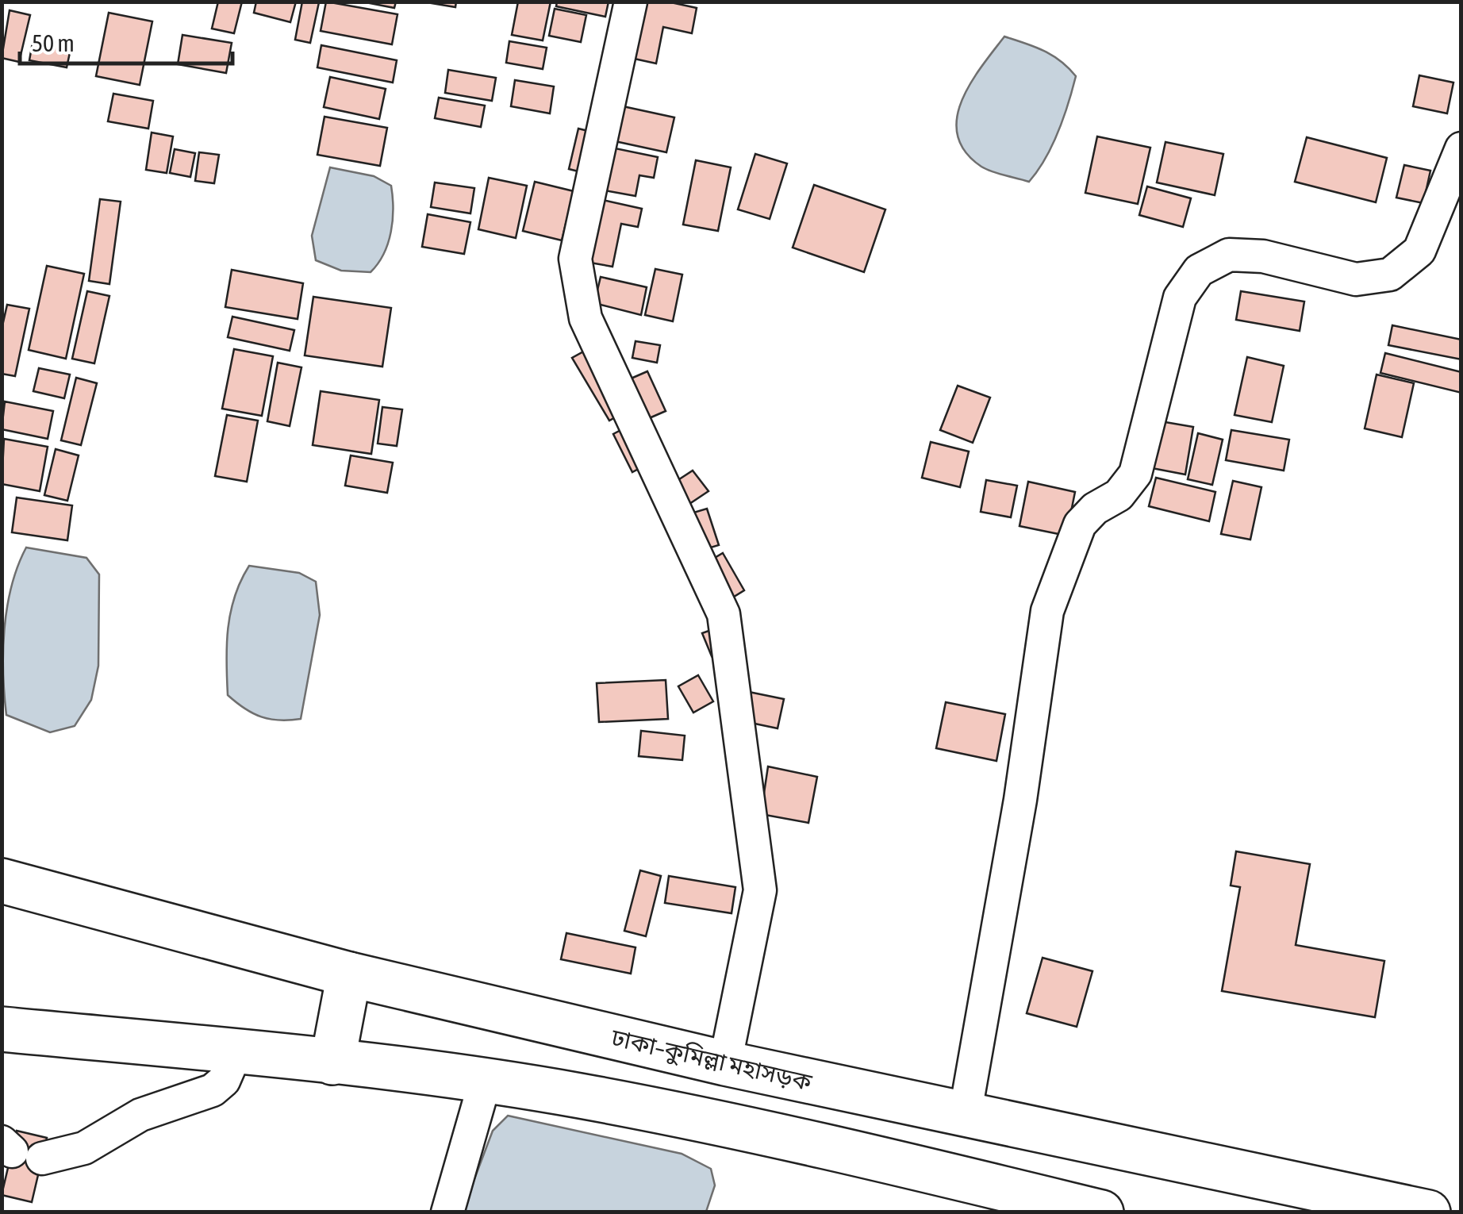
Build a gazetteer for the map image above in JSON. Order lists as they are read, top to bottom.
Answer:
{
  "streets": {
    "highway": ["ঢাকা–কুমিল্লা মহাসড়ক"]
  },
  "scale_bar": "50 m"
}
